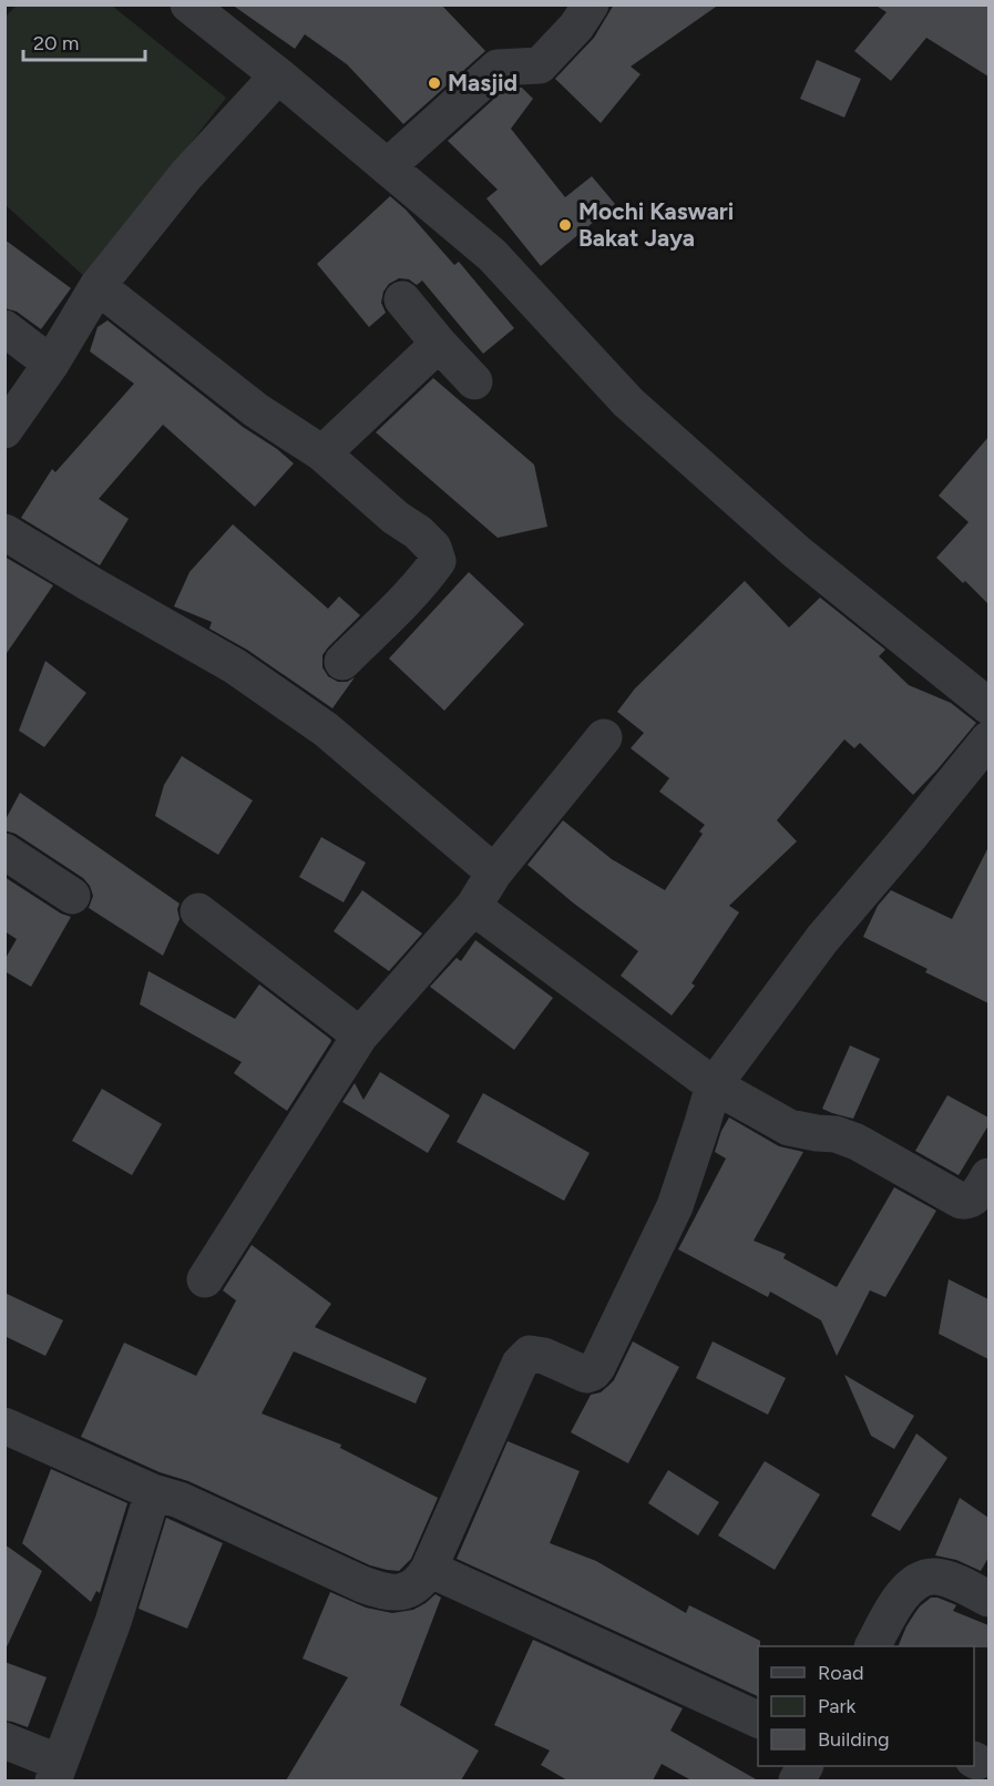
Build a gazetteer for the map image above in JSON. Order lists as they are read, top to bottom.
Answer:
{
  "places": ["Masjid", "Mochi Kaswari Bakat Jaya"],
  "legend": ["Road", "Park", "Building"],
  "scale_bar": "20 m"
}
